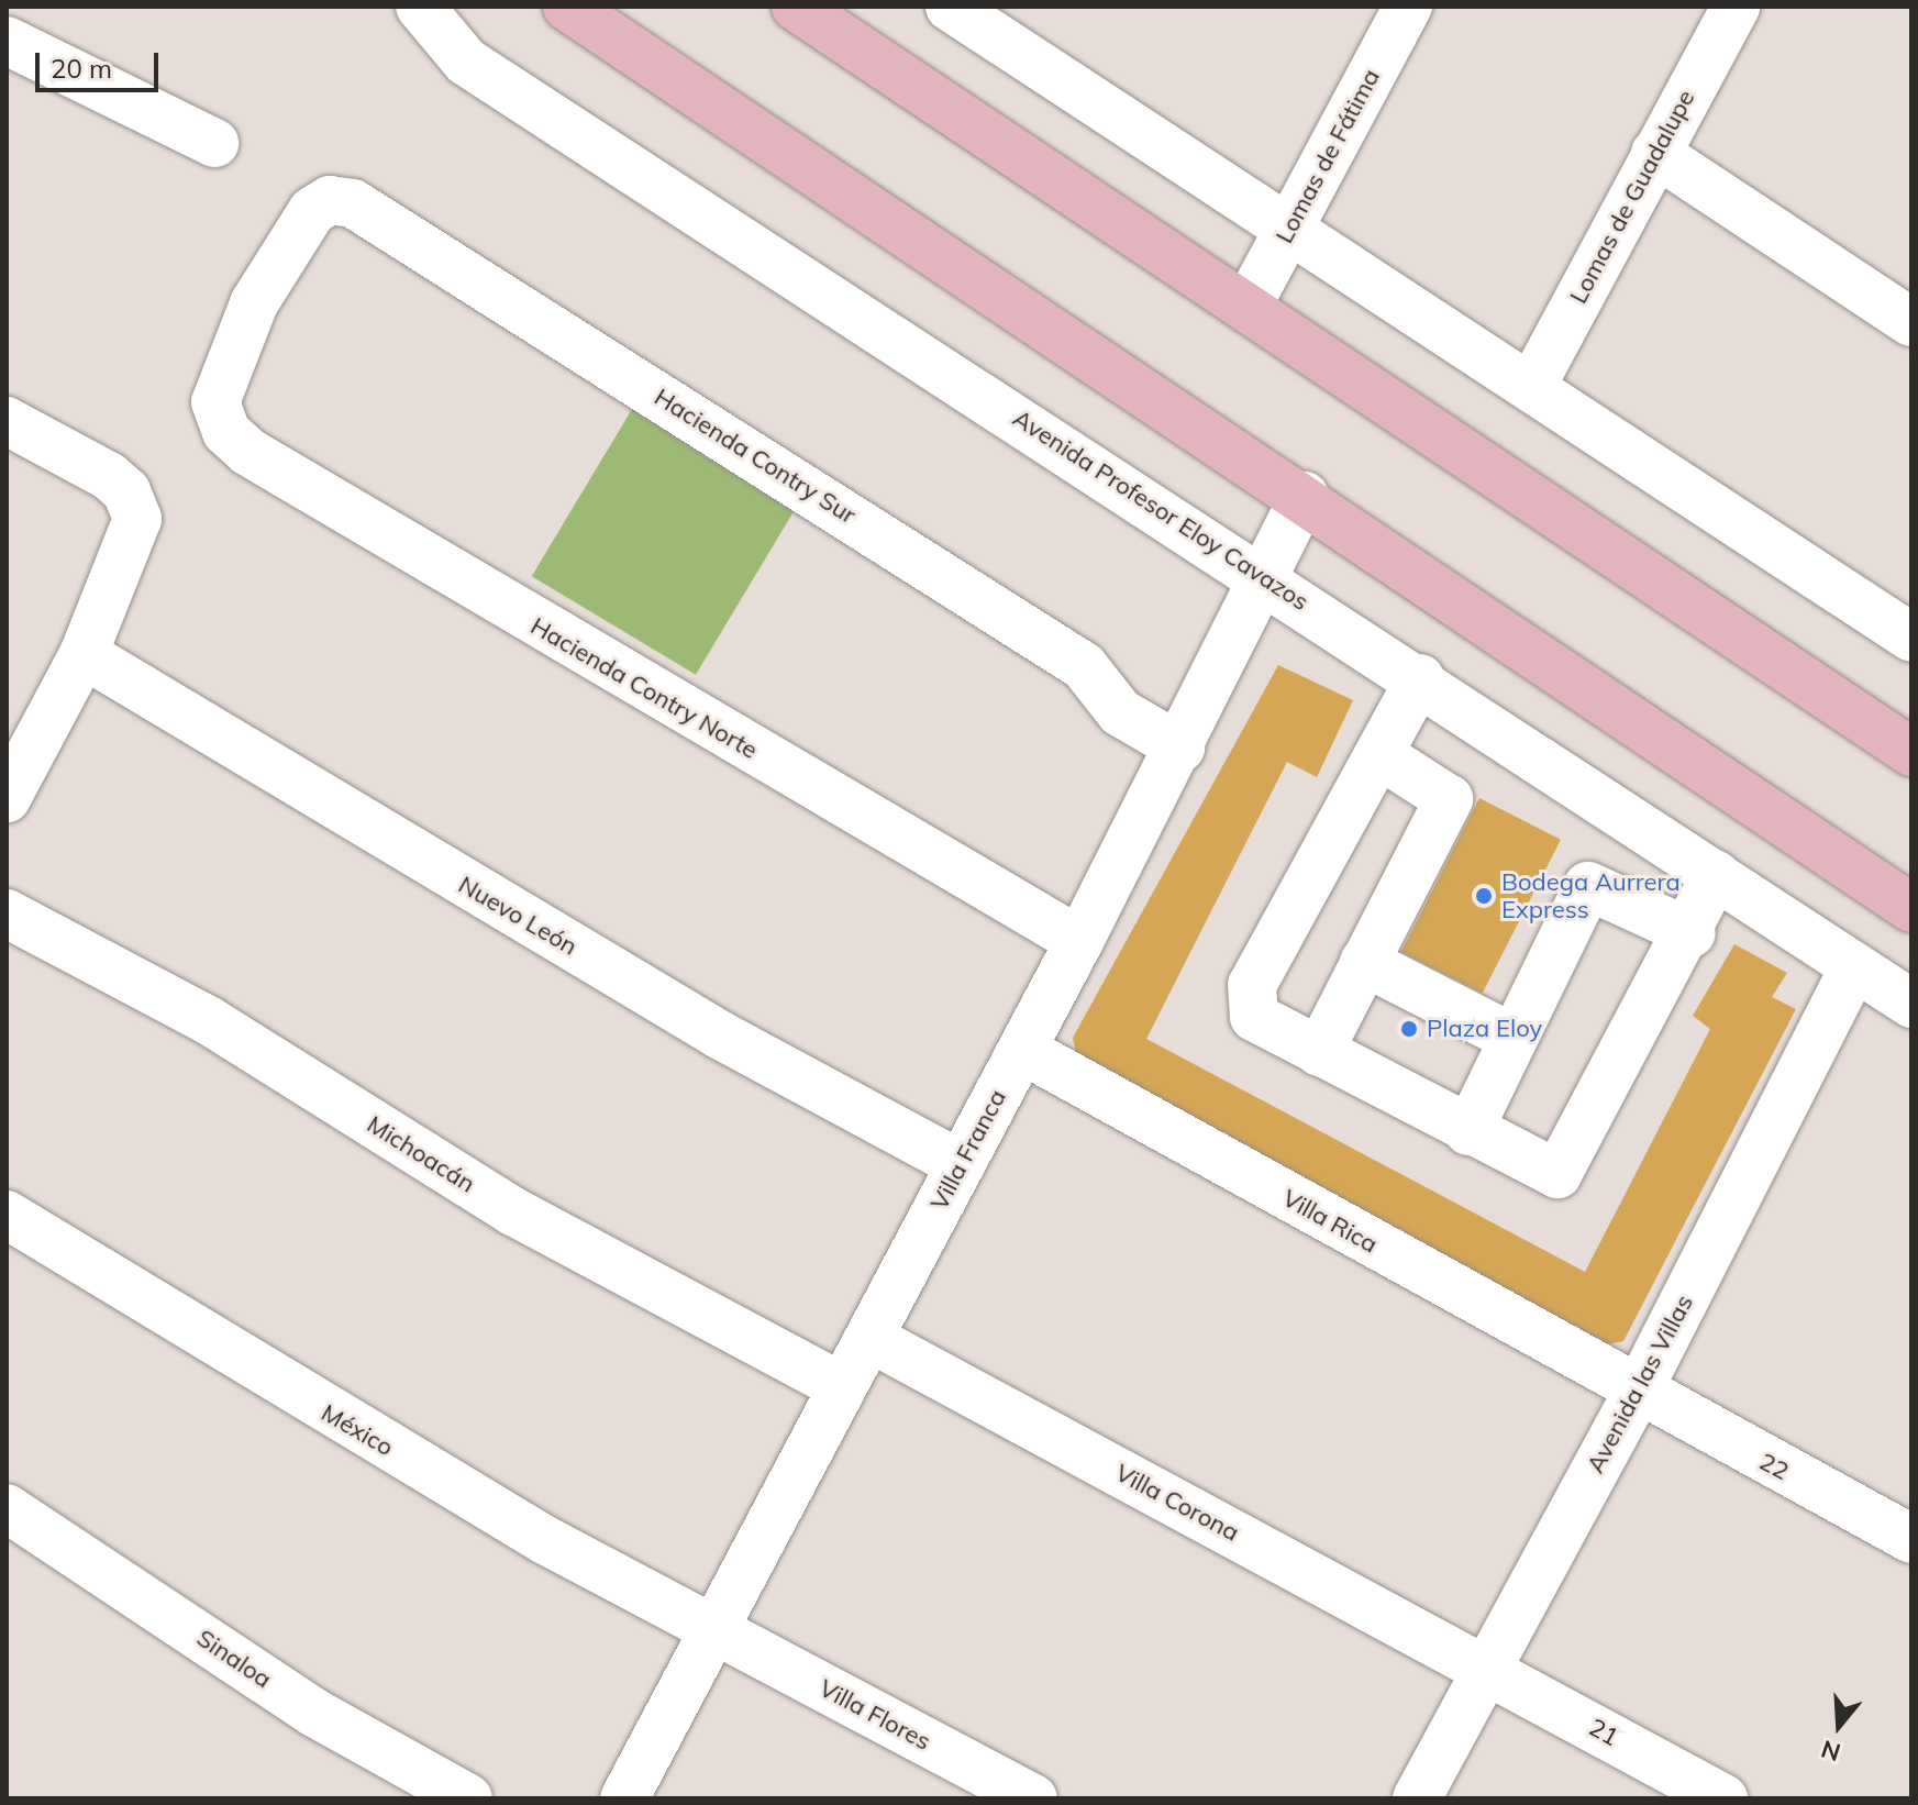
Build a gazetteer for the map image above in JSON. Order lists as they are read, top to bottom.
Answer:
{
  "streets": {
    "street": [
      "Lomas de Fátima",
      "Lomas de Guadalupe",
      "Hacienda Contry Sur",
      "Avenida Profesor Eloy Cavazos",
      "Hacienda Contry Norte",
      "Nuevo León",
      "Villa Franca",
      "Michoacán",
      "Villa Rica",
      "Avenida las Villas",
      "México",
      "22",
      "Villa Corona",
      "Sinaloa",
      "Villa Flores",
      "21"
    ]
  },
  "crossings": [
    ["Hacienda Contry Sur", "Hacienda Contry Norte"],
    ["Hacienda Contry Sur", "Villa Franca"],
    ["Avenida Profesor Eloy Cavazos", "Villa Franca"],
    ["Avenida Profesor Eloy Cavazos", "Avenida las Villas"],
    ["Hacienda Contry Norte", "Villa Franca"],
    ["Nuevo León", "Villa Franca"],
    ["Villa Franca", "Michoacán"],
    ["Villa Franca", "Villa Rica"],
    ["Villa Franca", "México"],
    ["Villa Franca", "Villa Corona"],
    ["Villa Franca", "Villa Flores"],
    ["Villa Rica", "Avenida las Villas"],
    ["Villa Rica", "22"],
    ["Avenida las Villas", "22"],
    ["Avenida las Villas", "Villa Corona"],
    ["Avenida las Villas", "21"],
    ["México", "Villa Flores"],
    ["Villa Corona", "21"]
  ],
  "places": ["Bodega Aurrera Express", "Plaza Eloy"],
  "scale_bar": "20 m",
  "north": "bottom"
}
